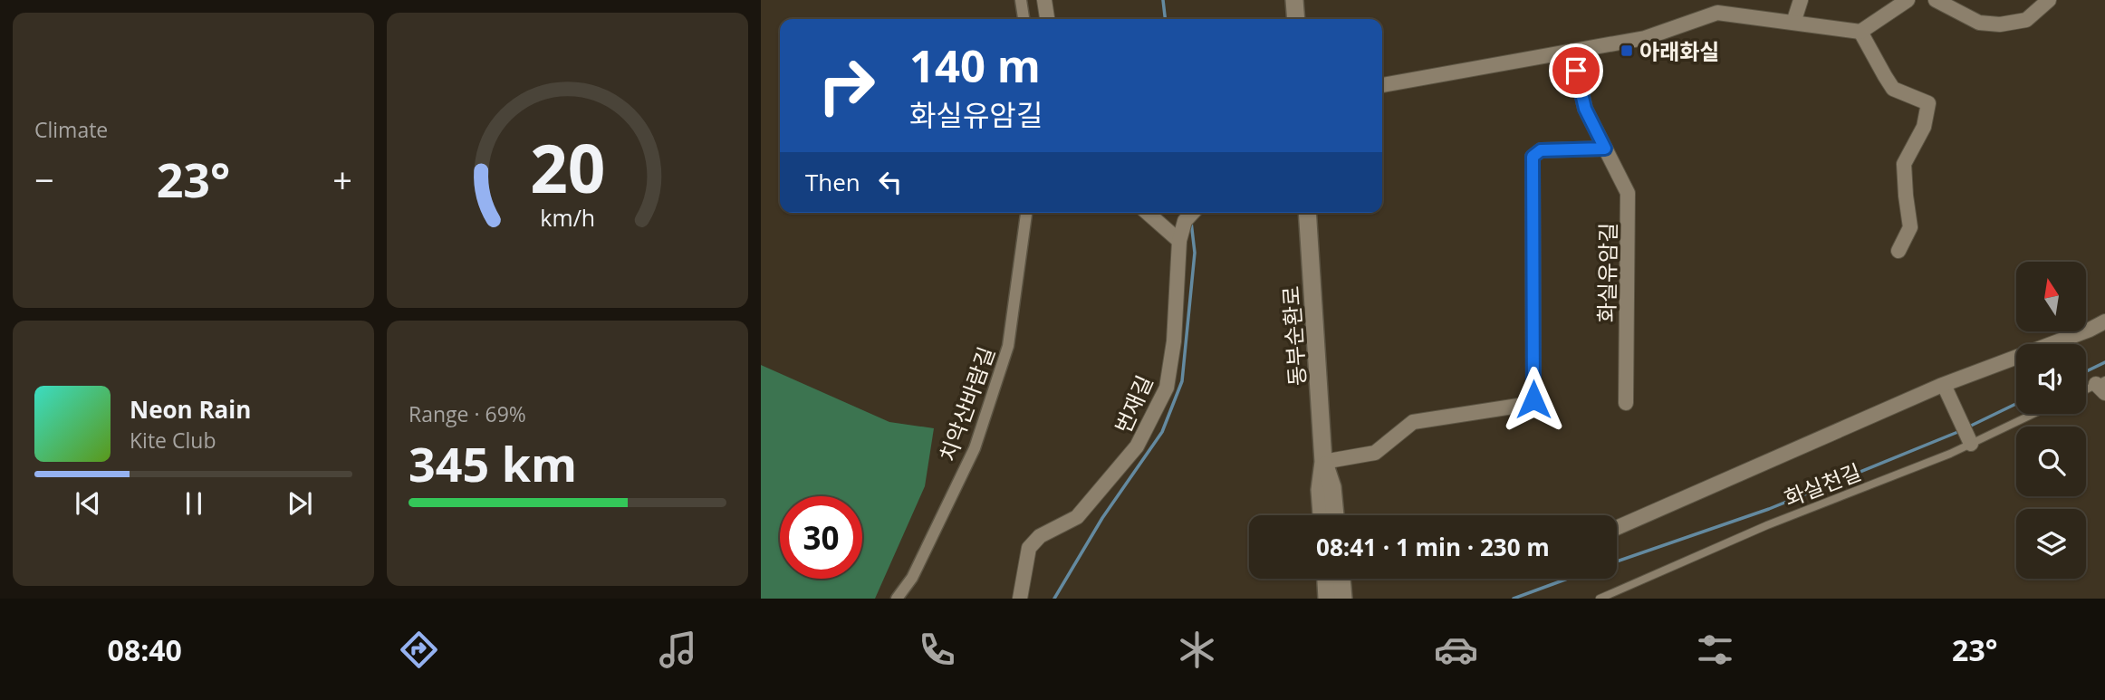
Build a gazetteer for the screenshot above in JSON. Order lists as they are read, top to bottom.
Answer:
{
  "streets": {
    "street": [
      "화실유암길",
      "동부순환로",
      "치악산바람길",
      "번재길"
    ],
    "lane": ["화실천길"]
  },
  "places": {
    "transit": ["아래화실"]
  },
  "north": "top",
  "page": {
    "tile": [
      "Climate",
      ["Range · 69%", "345 km"]
    ],
    "turn": ["140 m", "화실유암길"],
    "then": "Then",
    "heat": ["−", "23°", "+"],
    "song": ["Neon Rain", "Kite Club"],
    "limit": "30",
    "trip": "08:41 · 1 min · 230 m",
    "tabs": ["08:40", "23°"],
    "gauge": ["20", "km/h"]
  }
}
